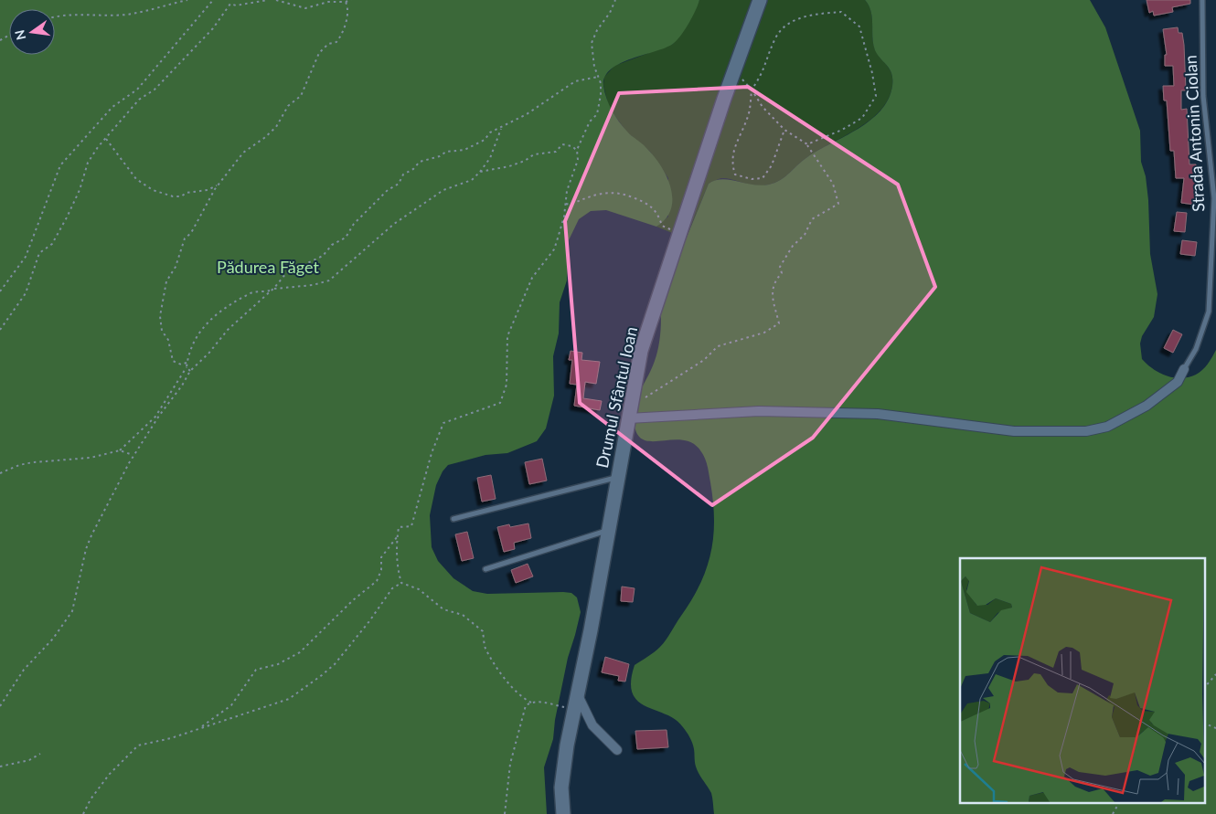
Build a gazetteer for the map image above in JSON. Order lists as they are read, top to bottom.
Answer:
{
  "streets": {
    "main road": ["Drumul Sfântul Ioan"],
    "lane": ["Strada Antonin Ciolan"]
  },
  "parks": ["Pădurea Făget"],
  "north": "left"
}
